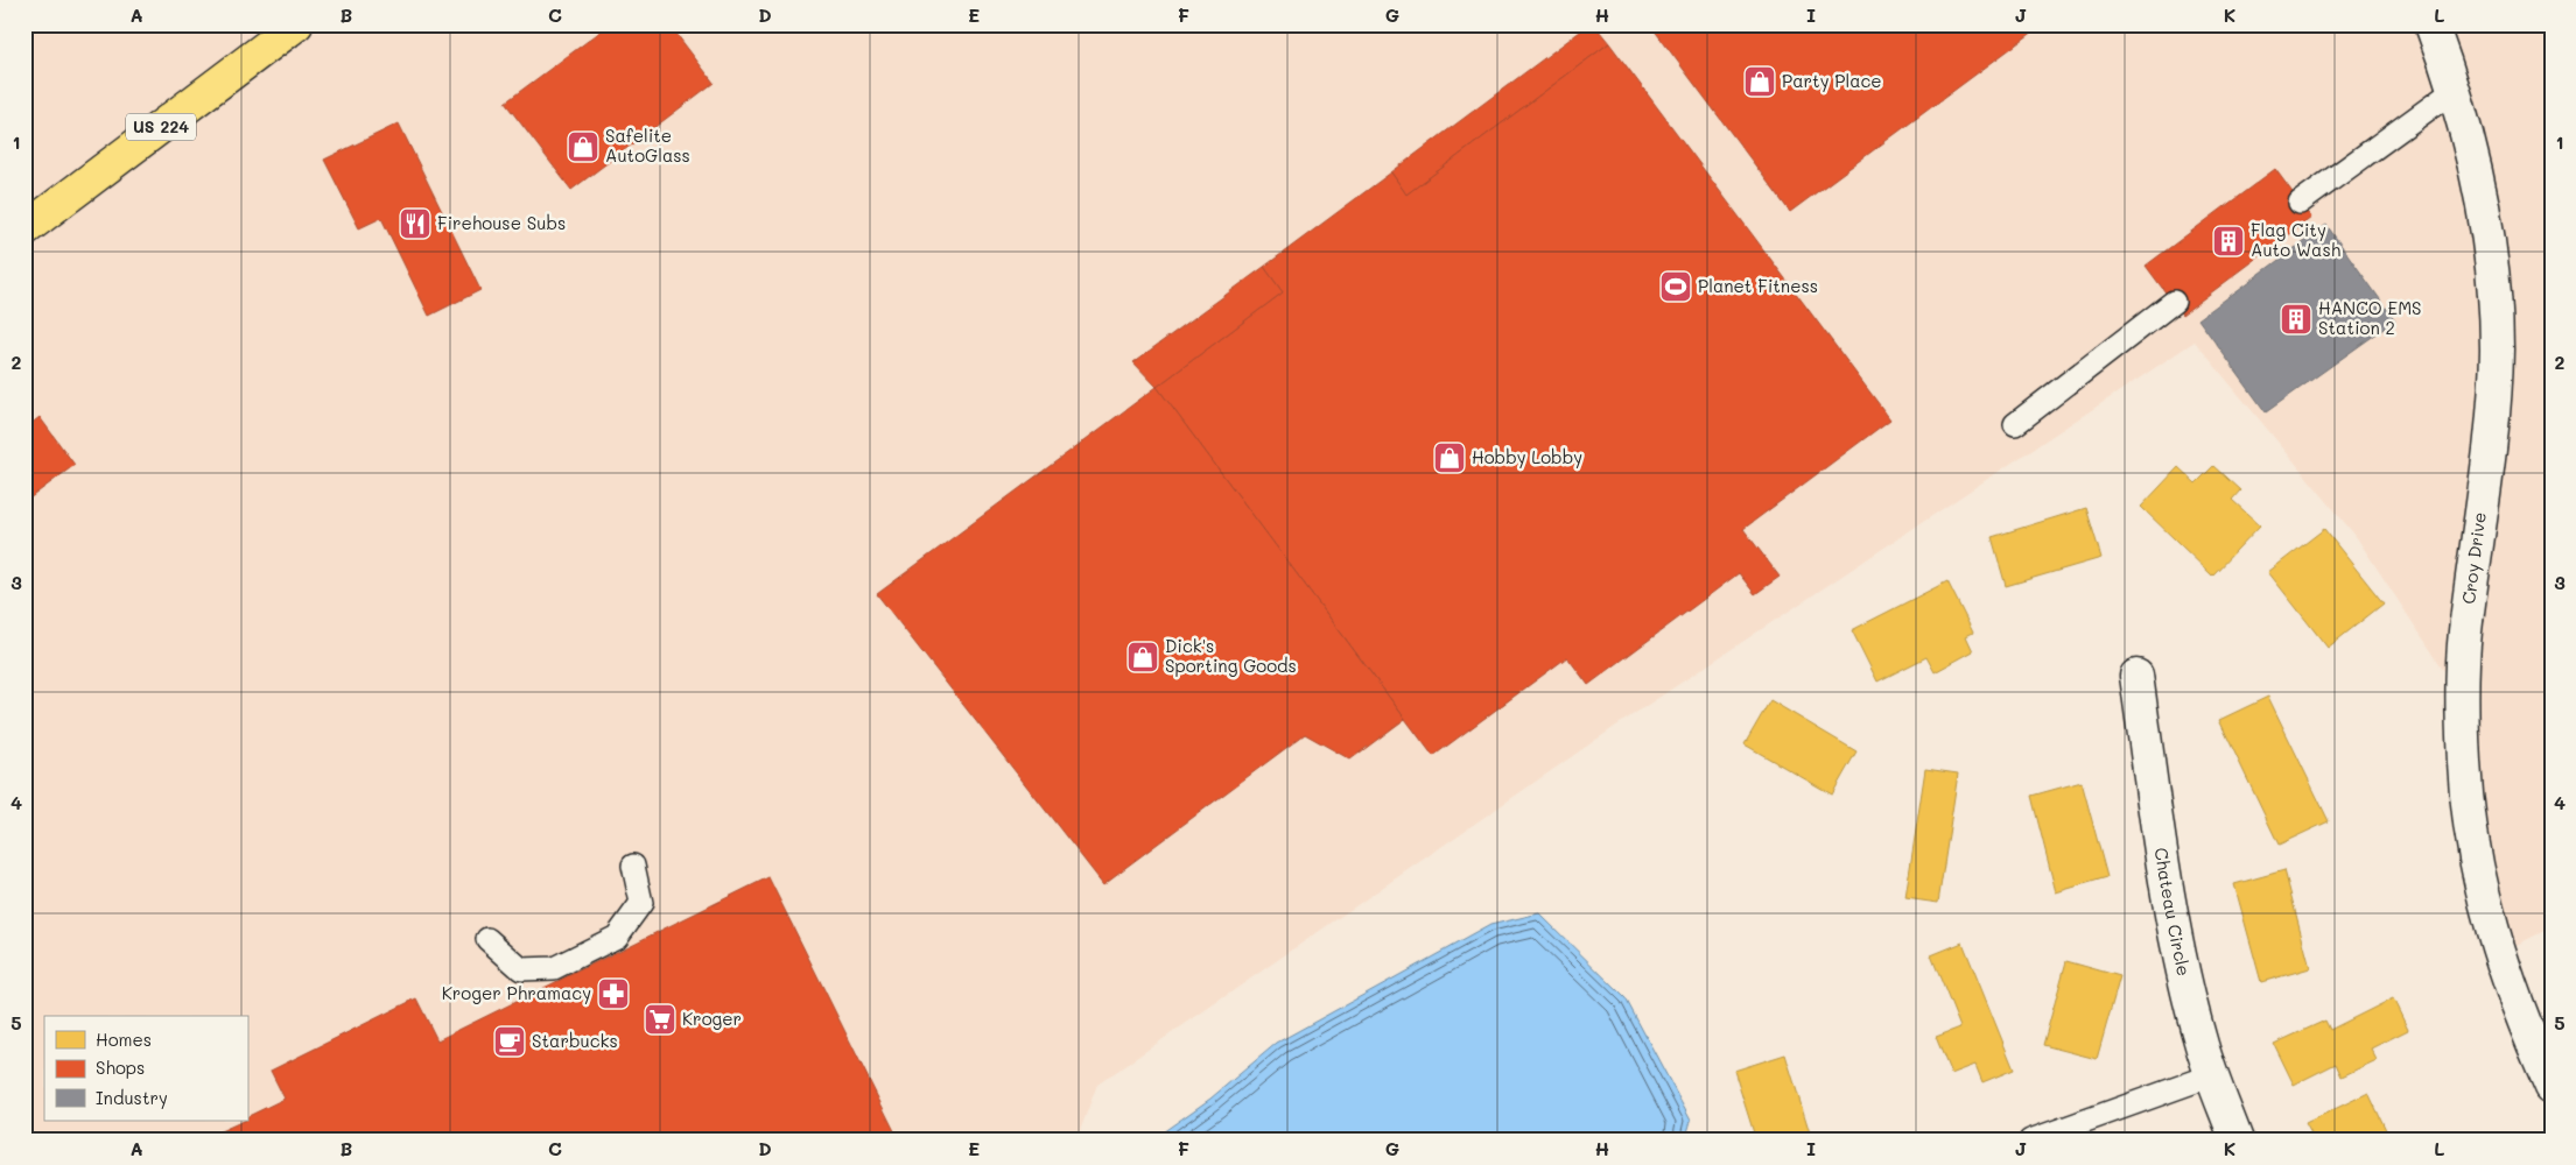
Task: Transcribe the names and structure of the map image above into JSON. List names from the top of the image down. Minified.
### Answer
{"streets":{"highway":["US 224"],"street":["Croy Drive","Chateau Circle"]},"places":{"shop":["Party Place","Safelite AutoGlass","Hobby Lobby","Dick's Sporting Goods"],"restaurant":["Firehouse Subs"],"building":["Flag City Auto Wash","HANCO EMS Station 2"],"sports":["Planet Fitness"],"pharmacy":["Kroger Phramacy"],"supermarket":["Kroger"],"cafe":["Starbucks"]},"legend":["Homes","Shops","Industry"],"grid":{"columns":["A","B","C","D","E","F","G","H","I","J","K","L"],"rows":["1","2","3","4","5"]}}
